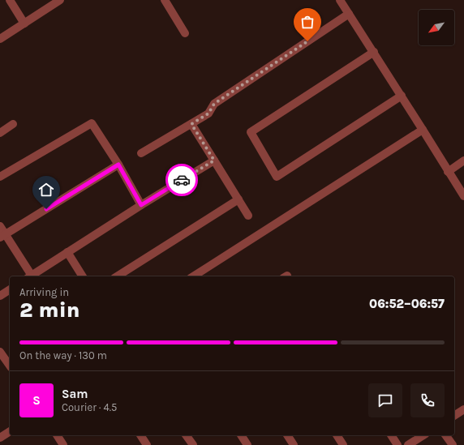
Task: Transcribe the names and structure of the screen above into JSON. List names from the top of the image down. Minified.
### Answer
{"north":"bottom left","page":{"heading":["2 min","Arriving in","06:52–06:57"],"panel":["Sam","Courier · 4.5"],"bar":"On the way · 130 m","round":"S"}}
